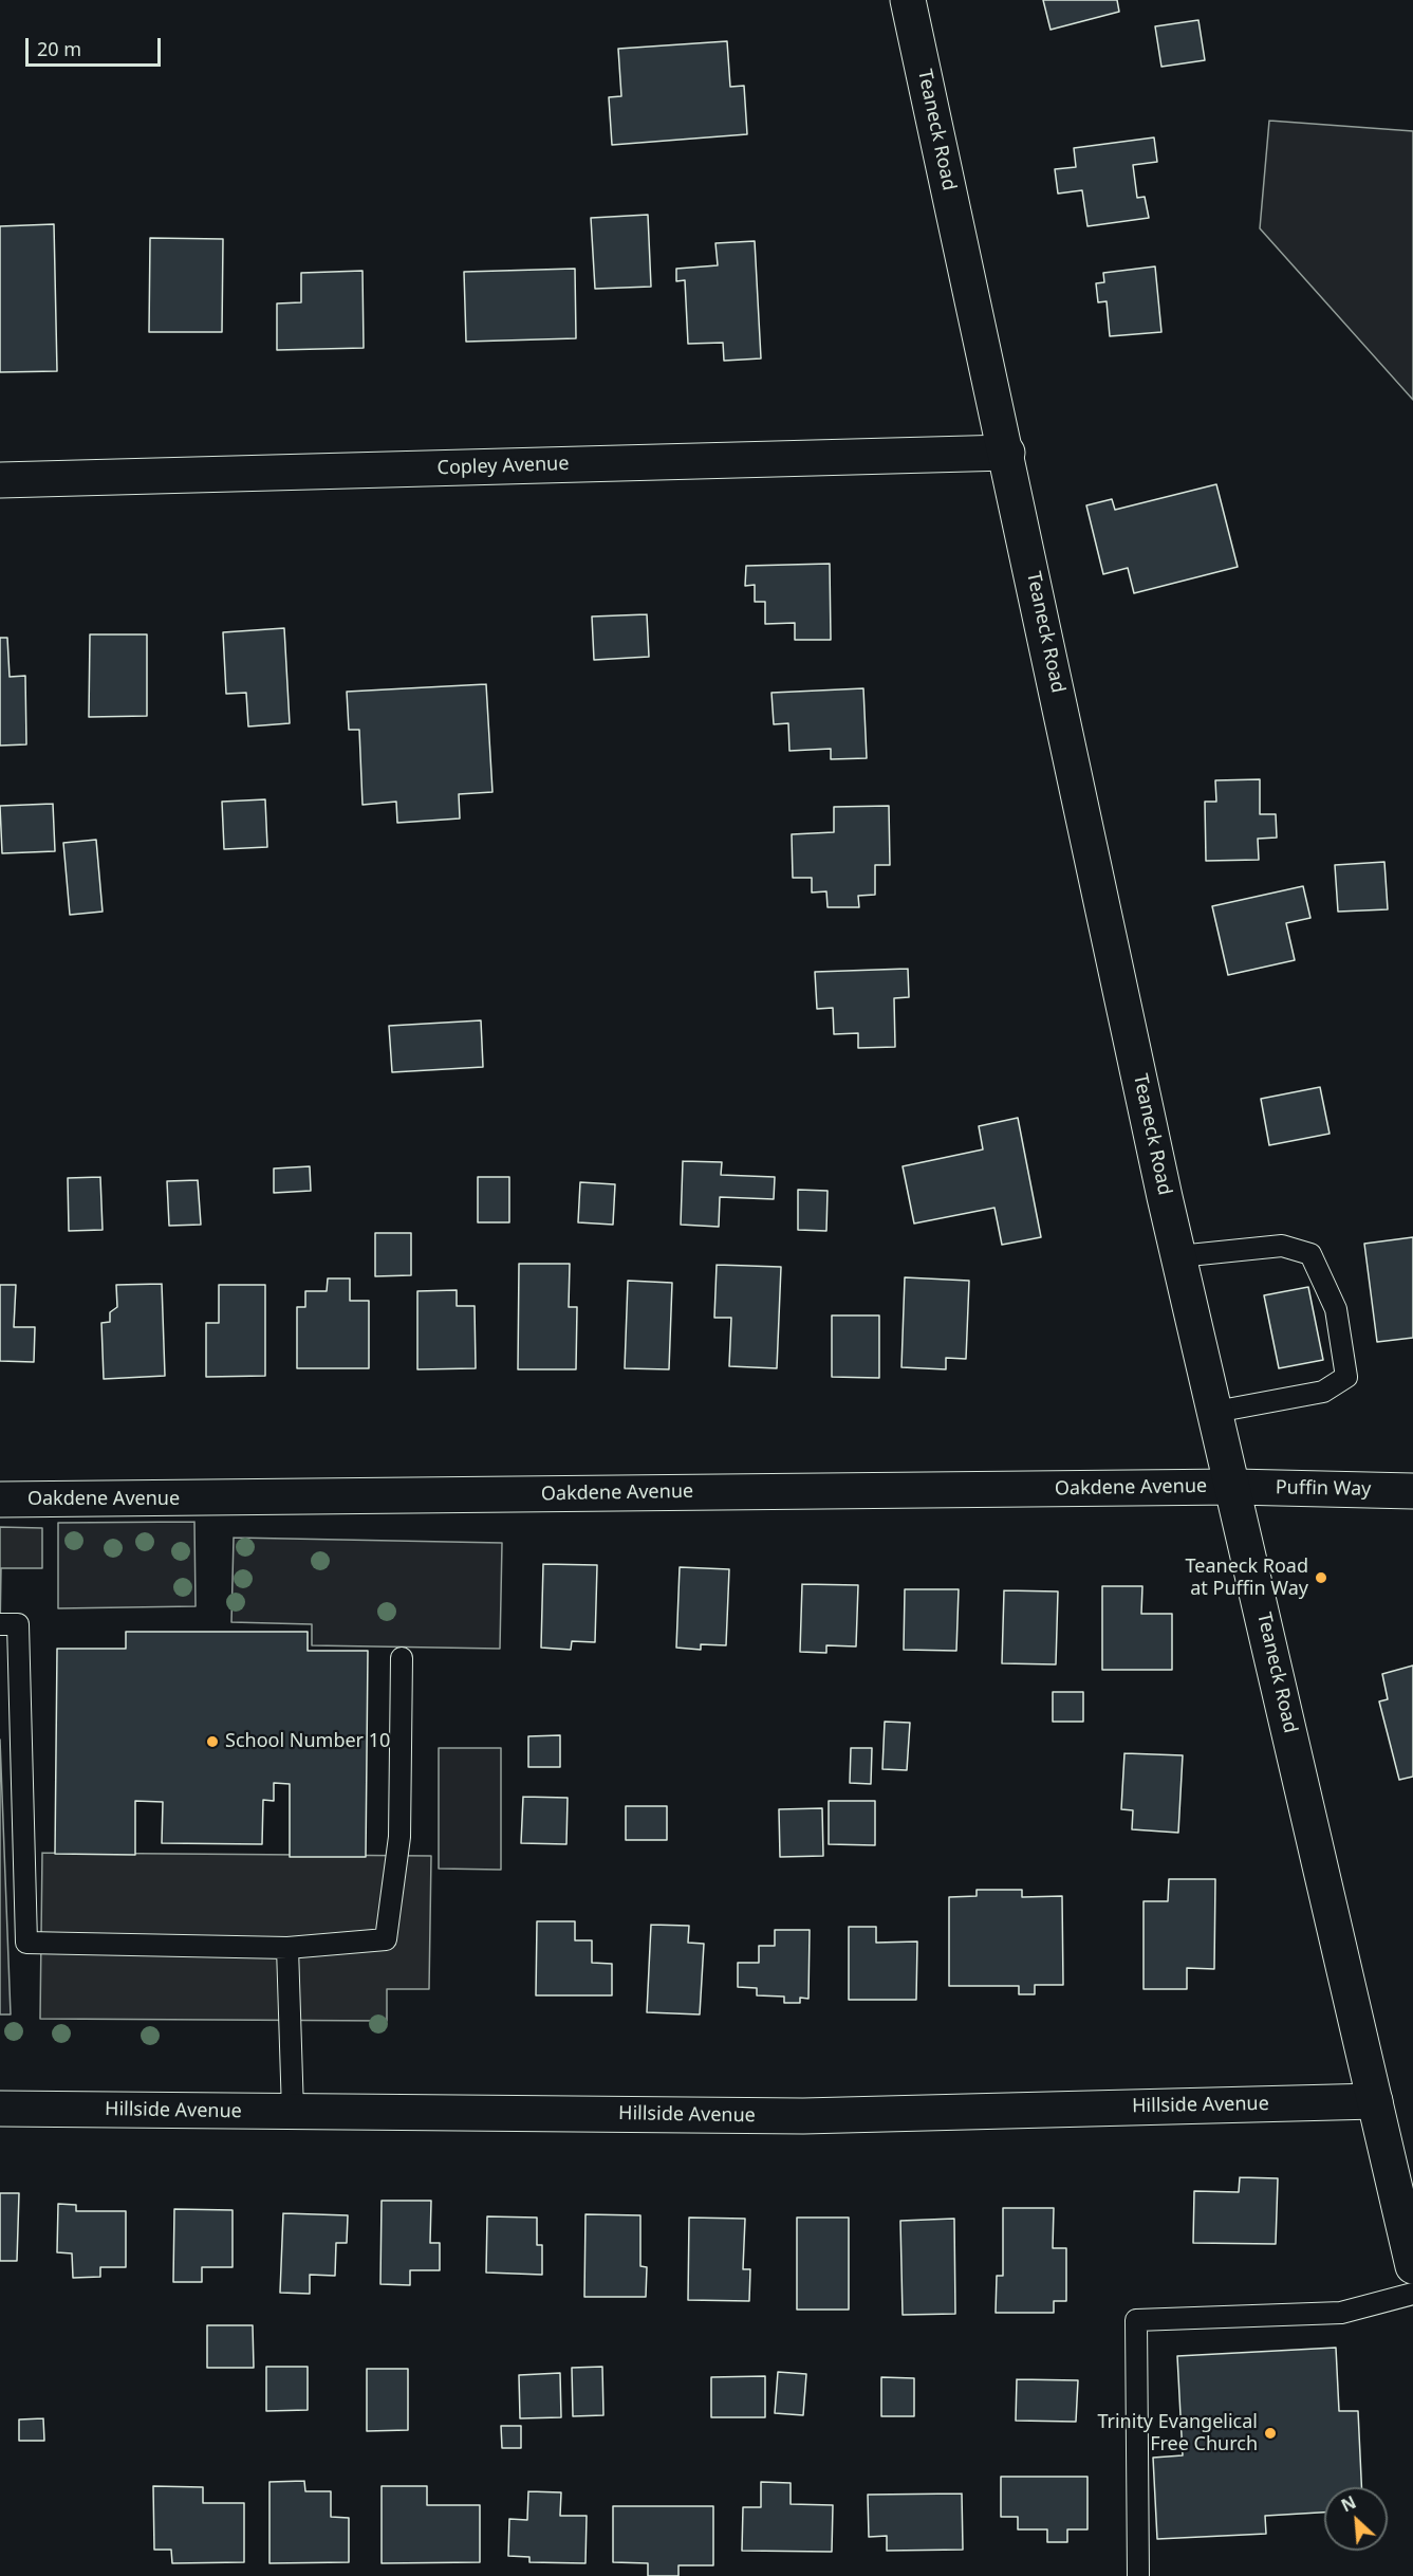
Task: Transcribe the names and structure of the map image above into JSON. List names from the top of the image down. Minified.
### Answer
{"streets":{"street":["Teaneck Road","Copley Avenue","Oakdene Avenue","Puffin Way","Hillside Avenue"]},"crossings":[["Teaneck Road","Copley Avenue"],["Teaneck Road","Oakdene Avenue"],["Teaneck Road","Puffin Way"],["Teaneck Road","Hillside Avenue"],["Oakdene Avenue","Puffin Way"]],"places":["Teaneck Road at Puffin Way","School Number 10","Trinity Evangelical Free Church"],"scale_bar":"20 m","north":"top left"}
